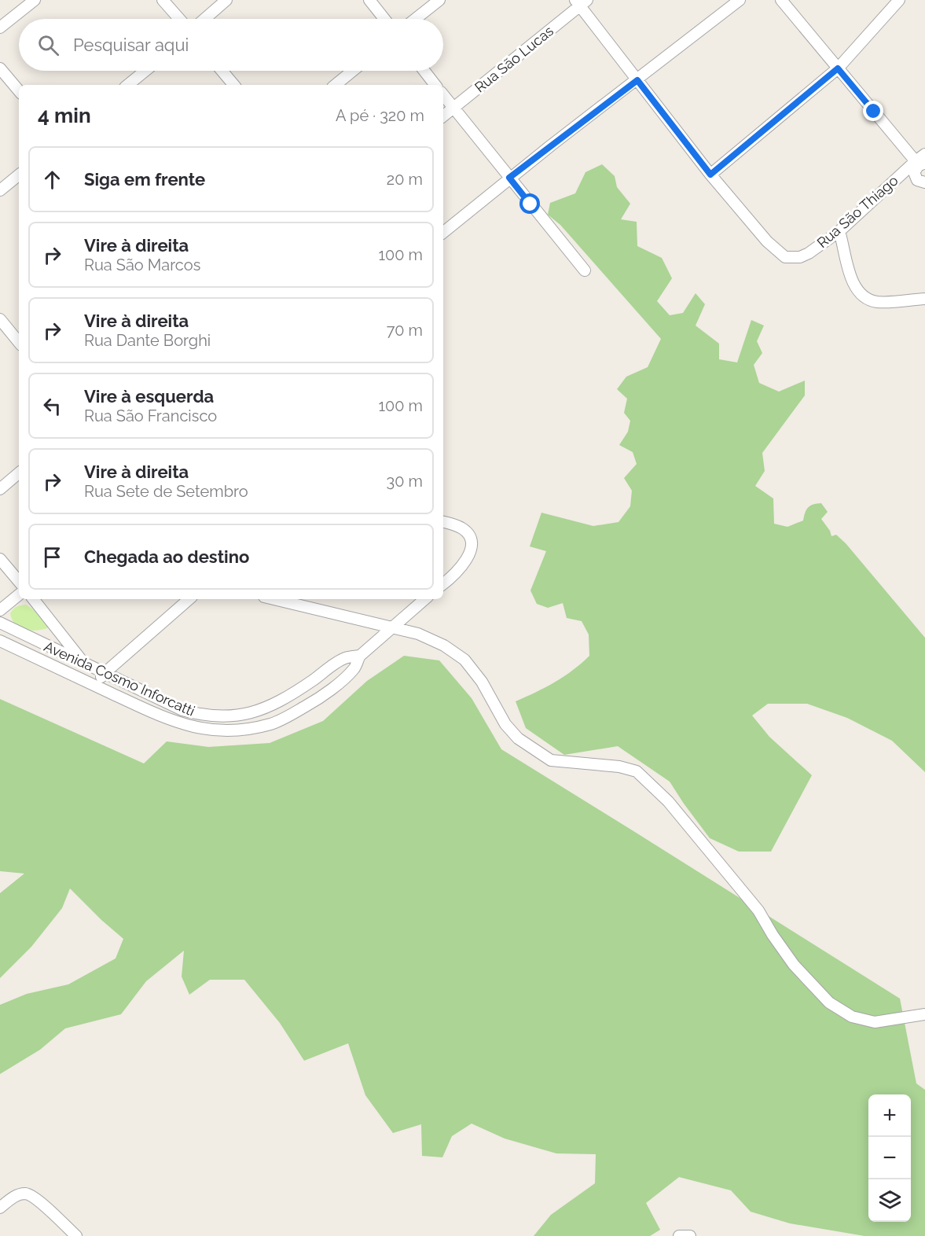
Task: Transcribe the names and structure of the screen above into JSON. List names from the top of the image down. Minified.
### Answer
{"streets":{"street":["Rua São Lucas","Rua São Thiago","Avenida Cosmo Inforcatti"]},"page":{"search":"Pesquisar aqui","heading":["4 min","A pé · 320 m"],"list":[["Siga em frente","20 m"],["Vire à direita","Rua São Marcos","100 m"],["Vire à direita","Rua Dante Borghi","70 m"],["Vire à esquerda","Rua São Francisco","100 m"],["Vire à direita","Rua Sete de Setembro","30 m"],"Chegada ao destino"],"map_buttons":["+","−"]}}
